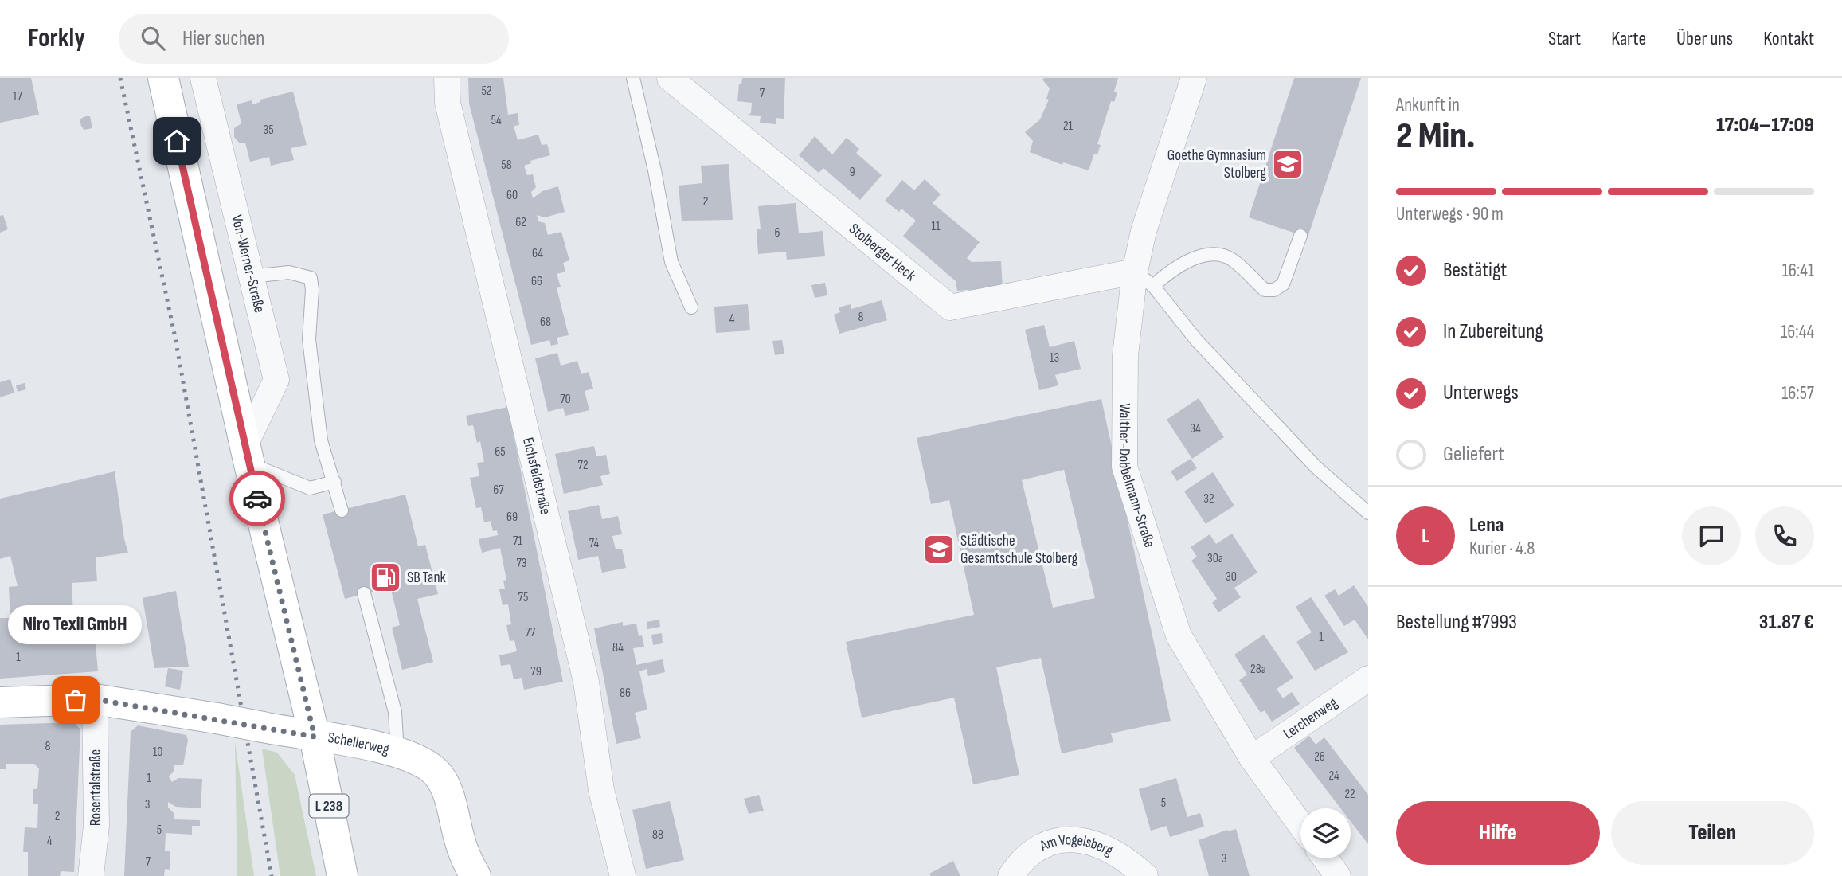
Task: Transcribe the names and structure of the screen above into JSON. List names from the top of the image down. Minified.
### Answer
{"streets":{"main road":["Schellerweg","L 238"],"street":["Stolberger Heck","Von-Werner-Straße","Walther-Dobbelmann-Straße","Eichsfeldstraße","Lerchenweg","Rosentalstraße","Am Vogelsberg"]},"crossings":[["Stolberger Heck","Walther-Dobbelmann-Straße"],["Von-Werner-Straße","L 238"],["Walther-Dobbelmann-Straße","Lerchenweg"],["Schellerweg","Rosentalstraße"],["Schellerweg","L 238"]],"places":{"school or university":["Goethe Gymnasium Stolberg","Städtische Gesamtschule Stolberg"],"fuel station":["SB Tank"],"other":["Niro Texil GmbH"]},"house_numbers":["52","7","17","54","21","35","58","9","60","2","62","11","6","64","66","8","4","68","13","70","34","65","72","67","32","69","71","74","30a","73","30","75","77","1","84","1","28a","79","86","8","10","26","24","1","22","5","3","2","5","88","4","3","7"],"page":{"header":"Forkly","search":"Hier suchen","nav":["Start","Karte","Über uns","Kontakt"],"heading":["2 Min.","Ankunft in","17:04–17:09"],"panel":["Lena","Kurier · 4.8","Bestellung #7993","31.87 €"],"bar":"Unterwegs · 90 m","list":[["Bestätigt","16:41"],["In Zubereitung","16:44"],["Unterwegs","16:57"],"Geliefert"],"round":"L","bubble":"Niro Texil GmbH","buttons":["Hilfe","Teilen"]}}
